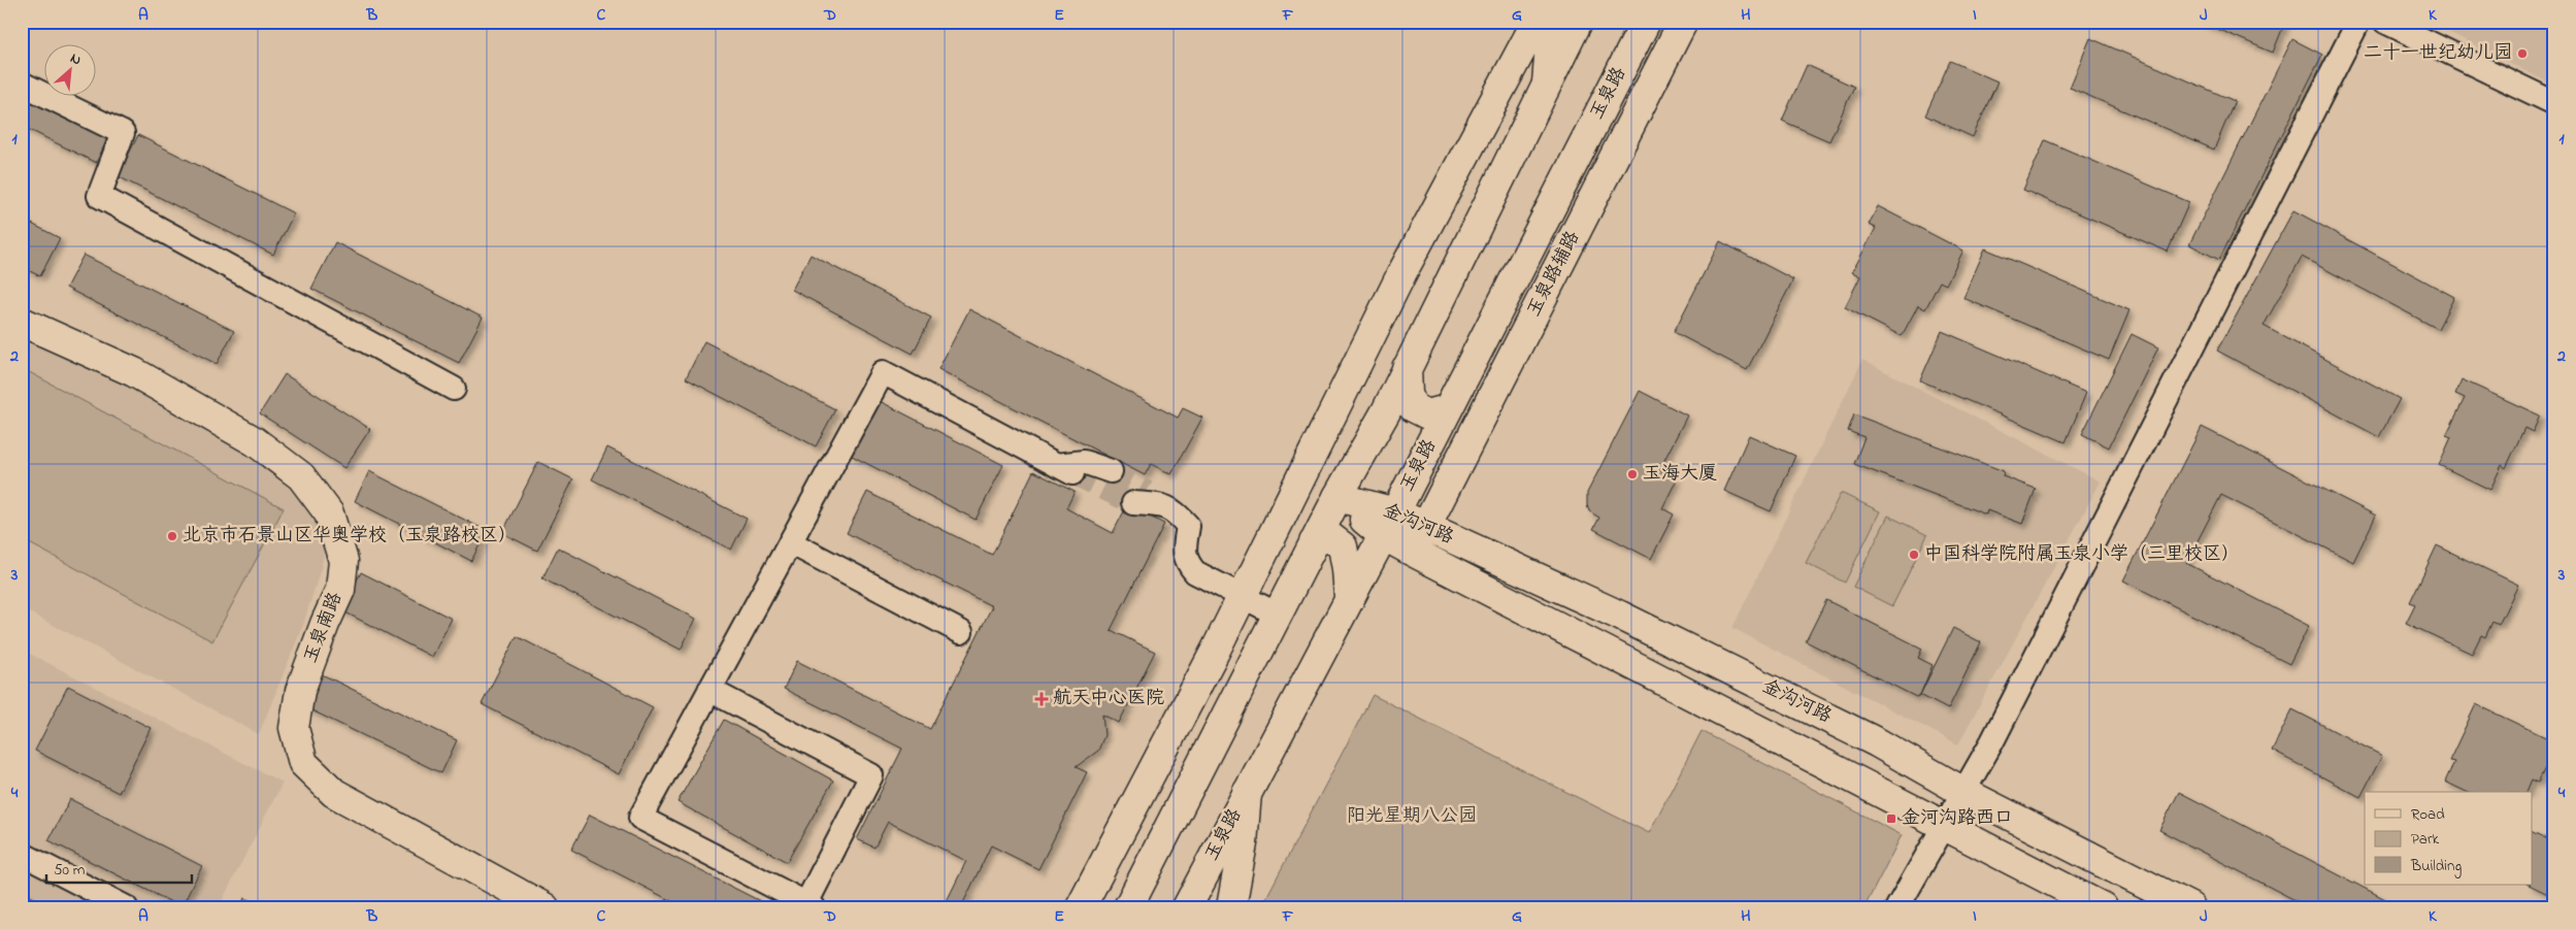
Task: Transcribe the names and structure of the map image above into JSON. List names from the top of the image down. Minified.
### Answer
{"streets":{"street":["玉泉路","玉泉路辅路","金沟河路","玉泉南路"]},"crossings":[["玉泉路","金沟河路"],["玉泉路辅路","金沟河路"]],"parks":["阳光星期八公园"],"places":{"other":["二十一世纪幼儿园","玉海大厦","北京市石景山区华奥学校（玉泉路校区）","中国科学院附属玉泉小学（三里校区）"],"health":["航天中心医院"],"transit":["金河沟路西口"]},"legend":["Road","Park","Building"],"scale_bar":"50 m","north":"top right","grid":{"columns":["A","B","C","D","E","F","G","H","I","J","K"],"rows":["1","2","3","4"]}}
